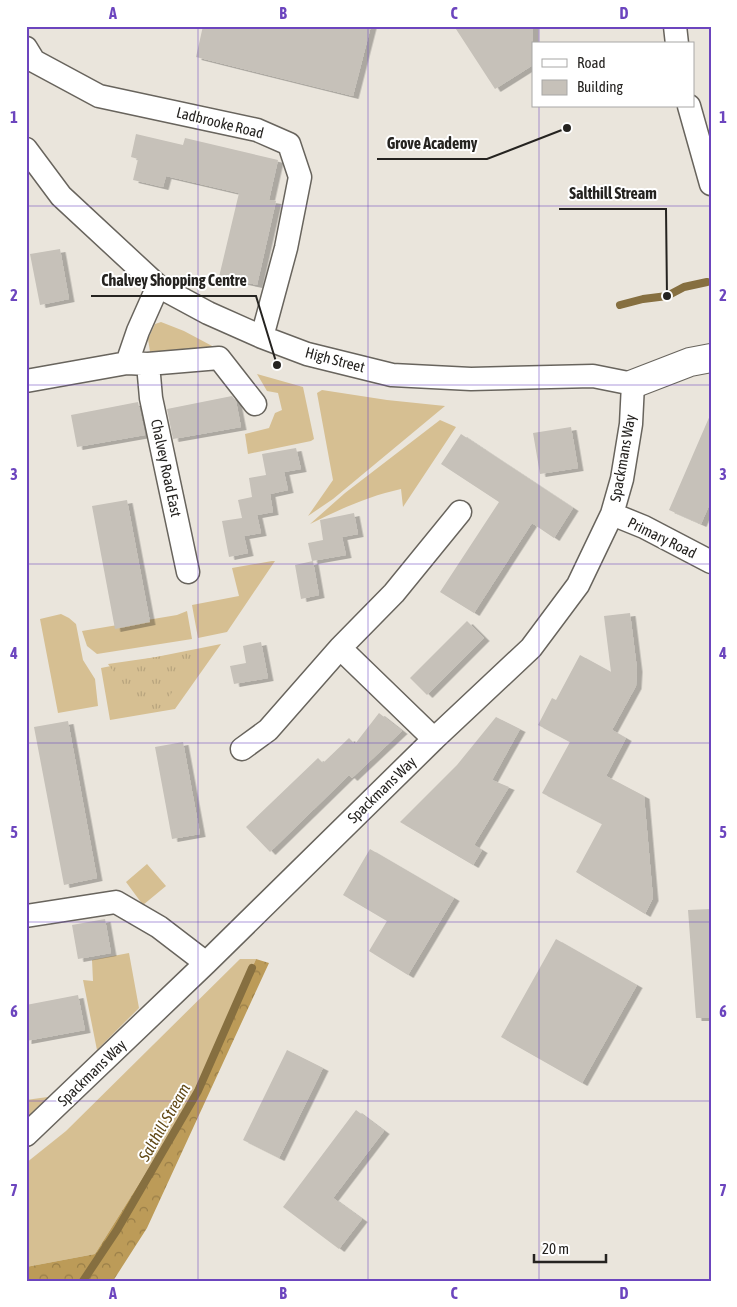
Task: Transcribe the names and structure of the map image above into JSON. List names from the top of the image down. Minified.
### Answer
{"streets":{"street":["Ladbrooke Road","High Street","Spackmans Way","Chalvey Road East","Primary Road"]},"crossings":[["Ladbrooke Road","High Street"],["High Street","Spackmans Way"],["High Street","Chalvey Road East"],["Spackmans Way","Primary Road"]],"water":["Salthill Stream"],"places":["Grove Academy","Salthill Stream","Chalvey Shopping Centre"],"legend":["Road","Building"],"scale_bar":"20 m","grid":{"columns":["A","B","C","D"],"rows":["1","2","3","4","5","6","7"]}}
